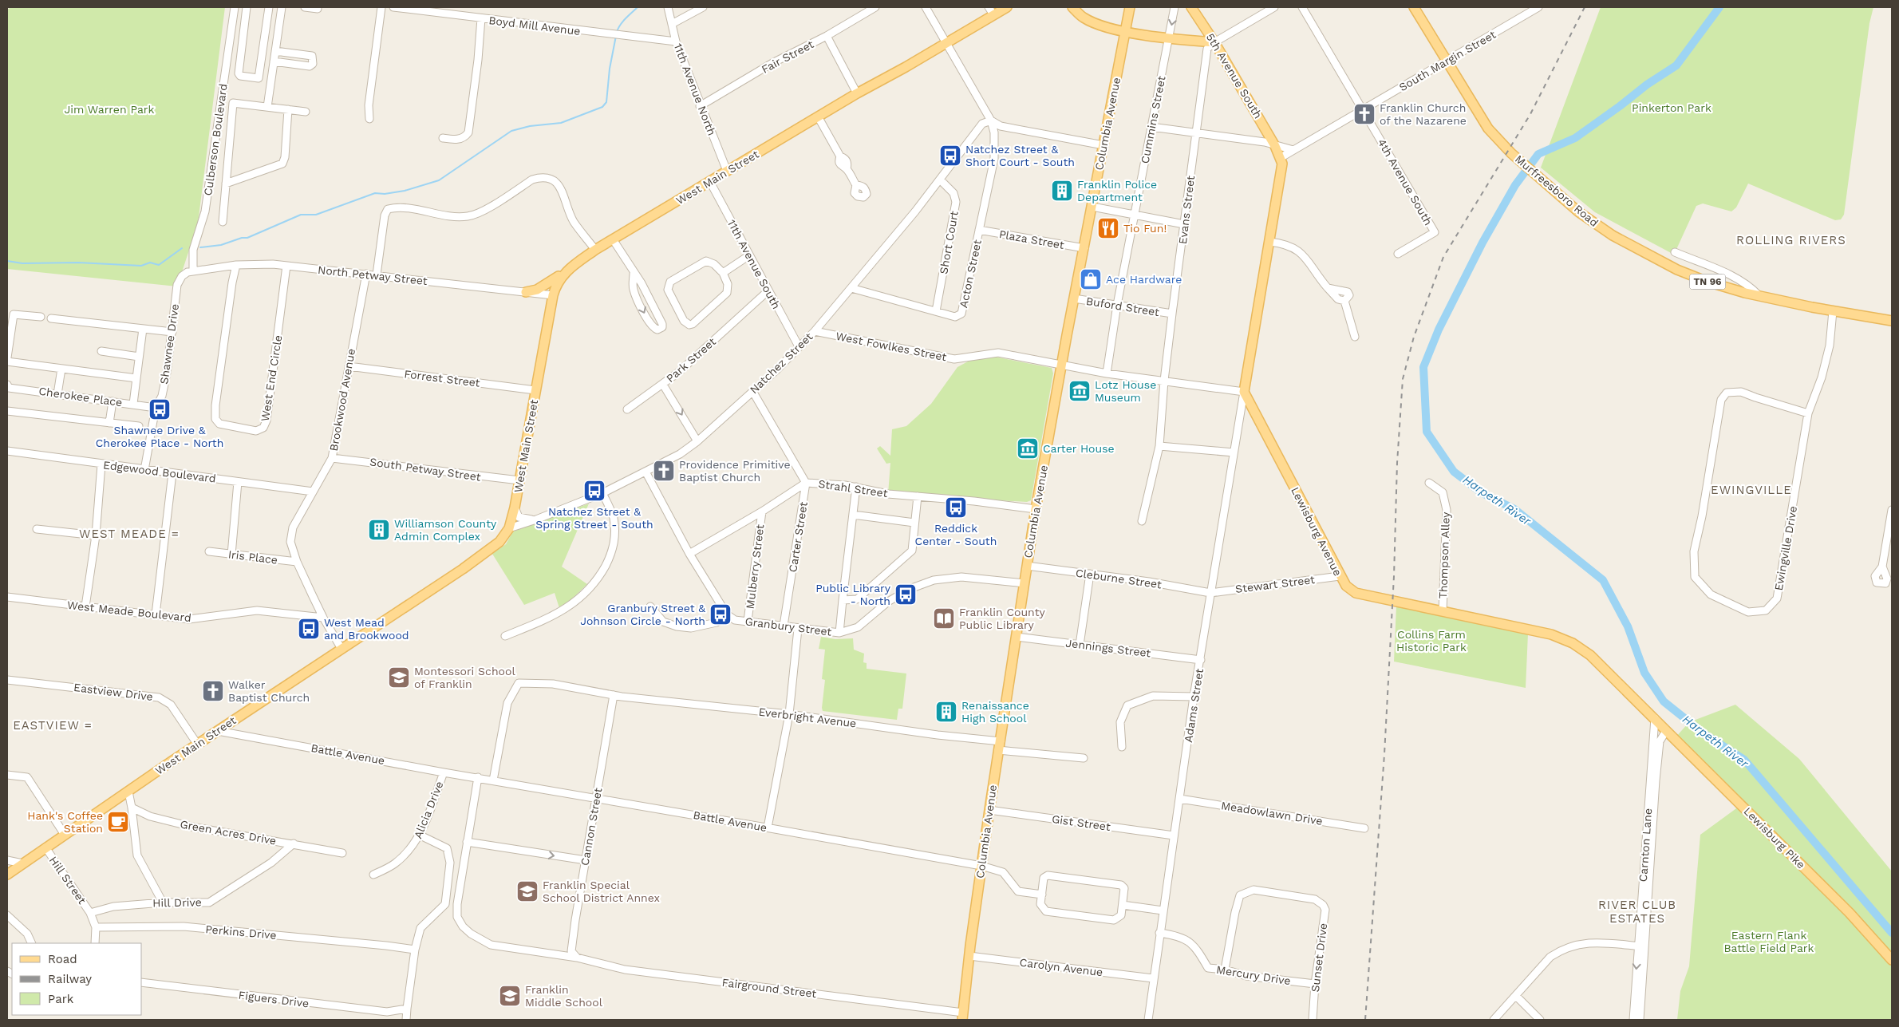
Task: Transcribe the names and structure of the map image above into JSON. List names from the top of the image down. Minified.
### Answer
{"streets":{"main road":["5th Avenue South","Columbia Avenue","West Main Street","Murfreesboro Road","TN 96","Lewisburg Avenue","Lewisburg Pike"],"street":["Boyd Mill Avenue","Fair Street","South Margin Street","11th Avenue North","Cummins Street","Culberson Boulevard","4th Avenue South","Evans Street","Plaza Street","Short Court","11th Avenue South","Acton Street","North Petway Street","Buford Street","Shawnee Drive","West Fowlkes Street","Park Street","Natchez Street","West End Circle","Forrest Street","Cherokee Place","Brookwood Avenue","South Petway Street","Edgewood Boulevard","Strahl Street","Carter Street","Ewingville Drive","Thompson Alley","Iris Place","Mulberry Street","Cleburne Street","Stewart Street","West Meade Boulevard","Granbury Street","Jennings Street","Eastview Drive","Adams Street","Everbright Avenue","Battle Avenue","Alicia Drive","Meadowlawn Drive","Gist Street","Cannon Street","Green Acres Drive","Carnton Lane","Hill Street","Hill Drive","Perkins Drive","Sunset Drive","Carolyn Avenue","Mercury Drive","Fairground Street","Figuers Drive"]},"crossings":[["Boyd Mill Avenue","11th Avenue North"],["Fair Street","11th Avenue North"],["South Margin Street","4th Avenue South"],["South Margin Street","Murfreesboro Road"],["South Margin Street","TN 96"],["5th Avenue South","Evans Street"],["11th Avenue North","West Main Street"],["Cummins Street","Buford Street"],["Cummins Street","West Fowlkes Street"],["Columbia Avenue","Plaza Street"],["Columbia Avenue","Buford Street"],["Columbia Avenue","West Fowlkes Street"],["Columbia Avenue","Strahl Street"],["Columbia Avenue","Cleburne Street"],["Columbia Avenue","Granbury Street"],["Columbia Avenue","Jennings Street"],["Columbia Avenue","Everbright Avenue"],["Columbia Avenue","Battle Avenue"],["Columbia Avenue","Gist Street"],["Columbia Avenue","Carolyn Avenue"],["Columbia Avenue","Fairground Street"],["Culberson Boulevard","North Petway Street"],["Culberson Boulevard","Shawnee Drive"],["West Main Street","11th Avenue South"],["West Main Street","North Petway Street"],["West Main Street","Natchez Street"],["West Main Street","Forrest Street"],["West Main Street","Brookwood Avenue"],["West Main Street","South Petway Street"],["West Main Street","Eastview Drive"],["West Main Street","Battle Avenue"],["West Main Street","Hill Street"],["Murfreesboro Road","TN 96"],["Murfreesboro Road","Ewingville Drive"],["Evans Street","Buford Street"],["Evans Street","West Fowlkes Street"],["Plaza Street","Acton Street"],["Short Court","Acton Street"],["Short Court","Natchez Street"],["11th Avenue South","Park Street"],["11th Avenue South","Natchez Street"],["Acton Street","Natchez Street"],["North Petway Street","Shawnee Drive"],["North Petway Street","West End Circle"],["North Petway Street","Brookwood Avenue"],["Shawnee Drive","Cherokee Place"],["Shawnee Drive","Edgewood Boulevard"],["West Fowlkes Street","Natchez Street"],["West Fowlkes Street","Lewisburg Avenue"],["West Fowlkes Street","Adams Street"],["Park Street","Natchez Street"],["Forrest Street","Brookwood Avenue"],["Brookwood Avenue","South Petway Street"],["Brookwood Avenue","Edgewood Boulevard"],["Brookwood Avenue","Iris Place"],["Brookwood Avenue","West Meade Boulevard"],["Strahl Street","Carter Street"],["Strahl Street","Mulberry Street"],["Lewisburg Avenue","Thompson Alley"],["Lewisburg Avenue","Stewart Street"],["Lewisburg Avenue","Adams Street"],["Lewisburg Avenue","Lewisburg Pike"],["Lewisburg Avenue","Carnton Lane"],["Carter Street","Granbury Street"],["Mulberry Street","Granbury Street"],["Cleburne Street","Stewart Street"],["Cleburne Street","Adams Street"],["Stewart Street","Adams Street"],["Jennings Street","Adams Street"],["Adams Street","Meadowlawn Drive"],["Adams Street","Gist Street"],["Adams Street","Carolyn Avenue"],["Adams Street","Mercury Drive"],["Everbright Avenue","Battle Avenue"],["Everbright Avenue","Cannon Street"],["Battle Avenue","Alicia Drive"],["Battle Avenue","Cannon Street"],["Cannon Street","Fairground Street"],["Green Acres Drive","Hill Drive"],["Lewisburg Pike","Carnton Lane"],["Hill Street","Hill Drive"],["Sunset Drive","Mercury Drive"]],"districts":["ROLLING RIVERS","EWINGVILLE","WEST MEADE =","EASTVIEW =","RIVER CLUB ESTATES"],"water":["Harpeth River"],"parks":["Pinkerton Park","Jim Warren Park","Collins Farm Historic Park","Eastern Flank Battle Field Park"],"places":{"church":["Franklin Church of the Nazarene","Providence Primitive Baptist Church","Walker Baptist Church"],"bus stop":["Natchez Street & Short Court - South","Shawnee Drive & Cherokee Place - North","Natchez Street & Spring Street - South","Reddick Center - South","Public Library - North","Granbury Street & Johnson Circle - North","West Mead and Brookwood"],"building":["Franklin Police Department","Williamson County Admin Complex","Renaissance High School"],"restaurant":["Tio Fun!"],"shop":["Ace Hardware"],"museum":["Lotz House Museum","Carter House"],"library":["Franklin County Public Library"],"school or university":["Montessori School of Franklin","Franklin Special School District Annex","Franklin Middle School"],"cafe":["Hank's Coffee Station"]},"legend":["Road","Railway","Park"]}
